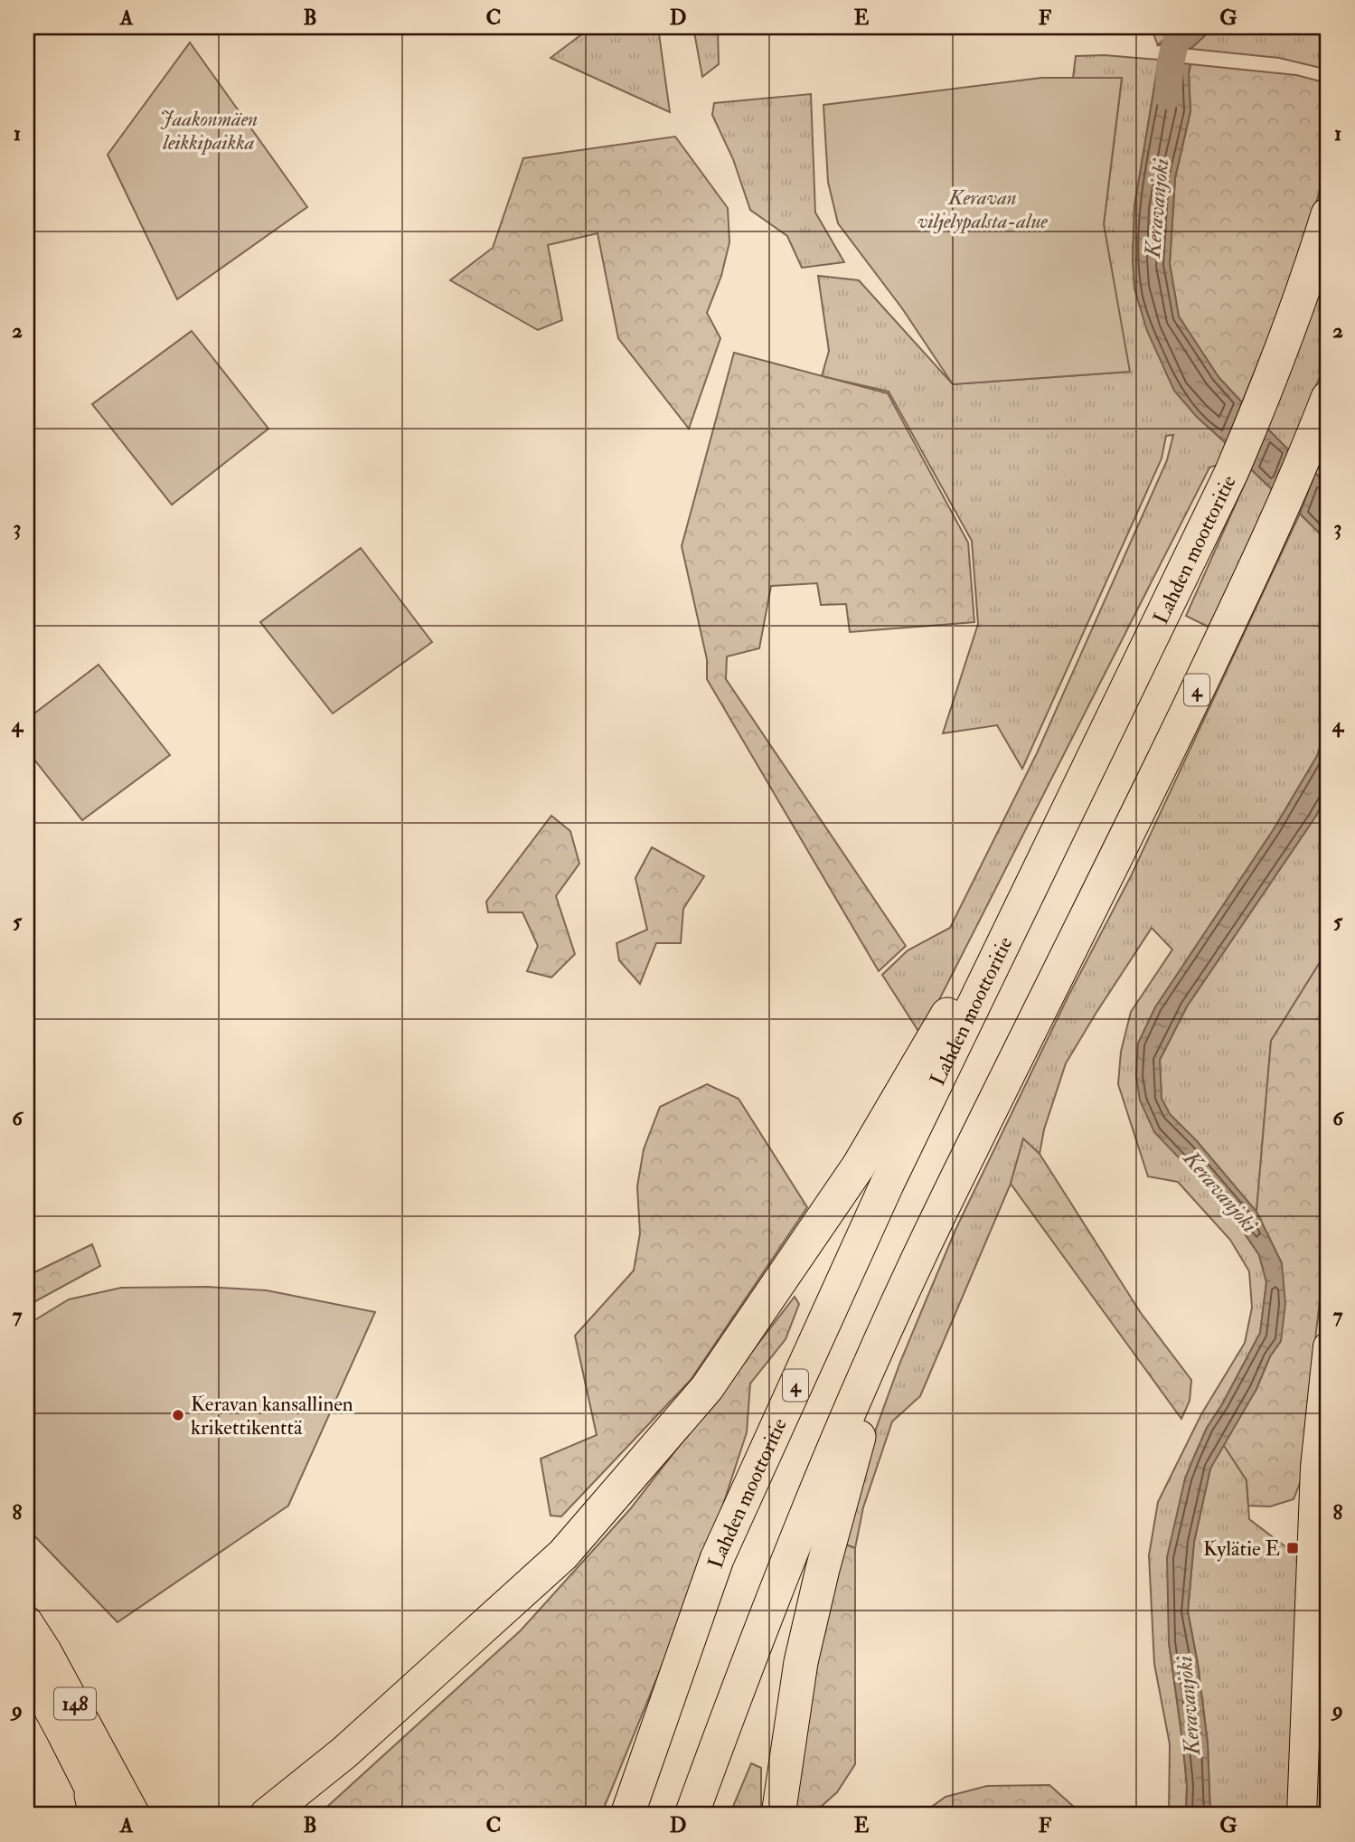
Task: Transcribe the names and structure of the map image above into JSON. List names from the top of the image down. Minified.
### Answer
{"streets":{"highway":["Lahden moottoritie","4"],"main road":["148"]},"water":["Keravanjoki"],"parks":["Jaakonmäen leikkipaikka","Keravan viljelypalsta-alue"],"places":{"other":["Keravan kansallinen krikettikenttä"],"transit":["Kylätie E"]},"grid":{"columns":["A","B","C","D","E","F","G"],"rows":["1","2","3","4","5","6","7","8","9"]}}
